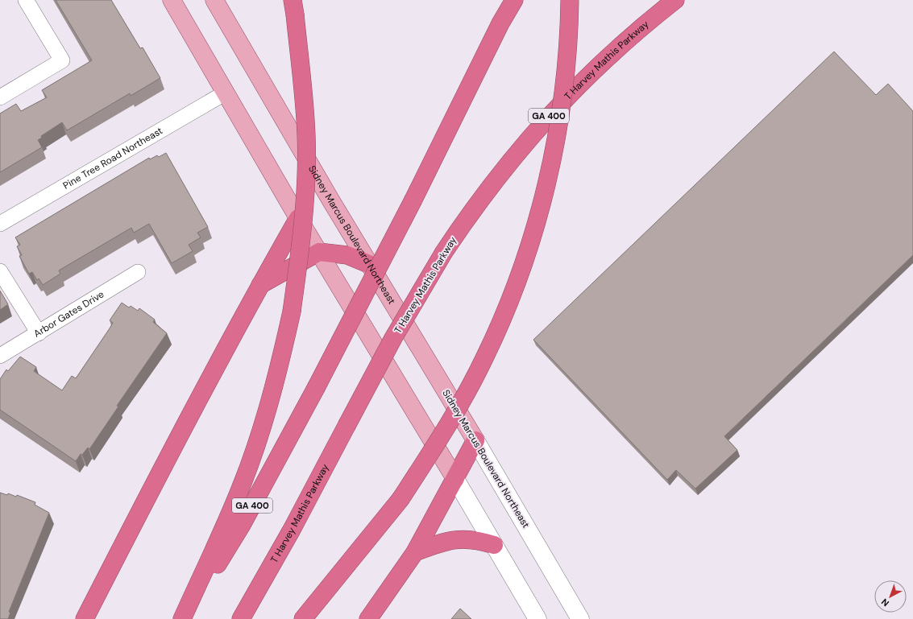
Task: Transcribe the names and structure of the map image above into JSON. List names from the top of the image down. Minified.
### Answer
{"streets":{"highway":["T Harvey Mathis Parkway","GA 400"],"main road":["Sidney Marcus Boulevard Northeast"],"street":["Pine Tree Road Northeast","Arbor Gates Drive"]},"north":"bottom left"}
